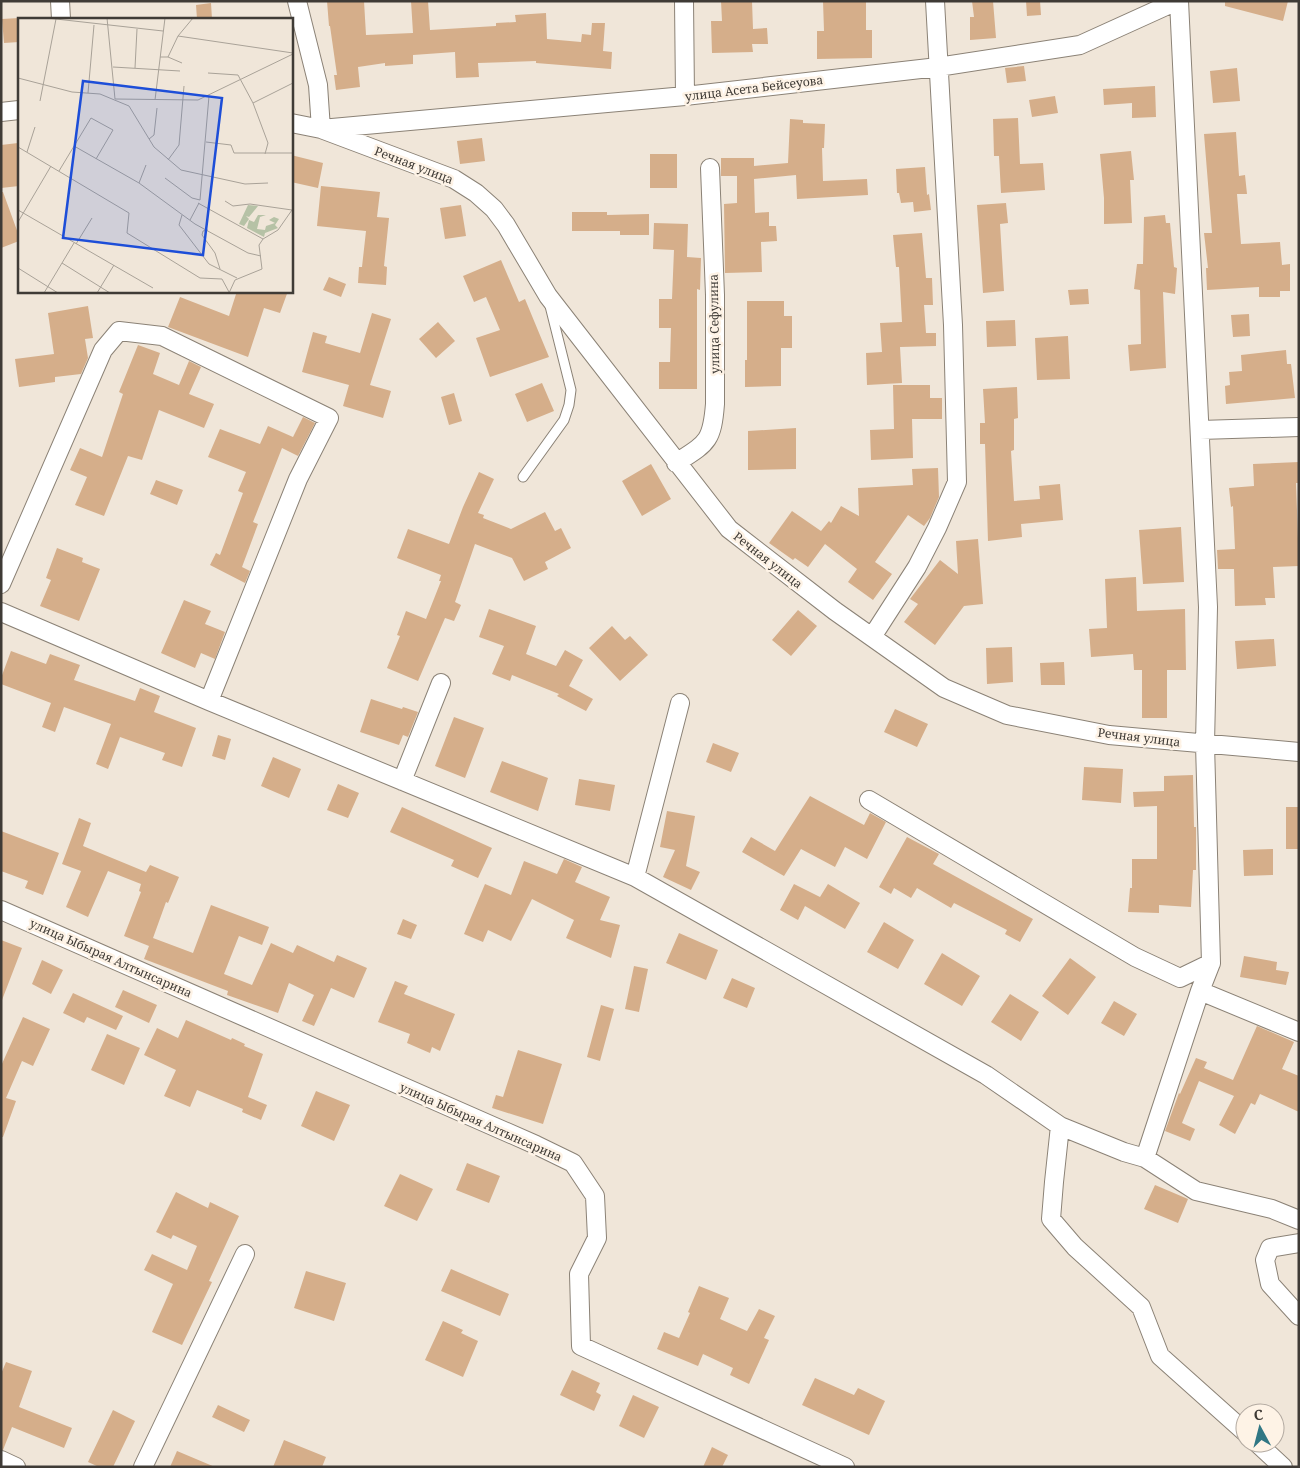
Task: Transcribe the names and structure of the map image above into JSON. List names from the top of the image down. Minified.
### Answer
{"streets":{"street":["улица Асета Бейсеуова","Речная улица","улица Сефулина","улица Ыбырая Алтынсарина"]},"crossings":[["улица Асета Бейсеуова","Речная улица"],["Речная улица","улица Сефулина"]],"north":"top"}
